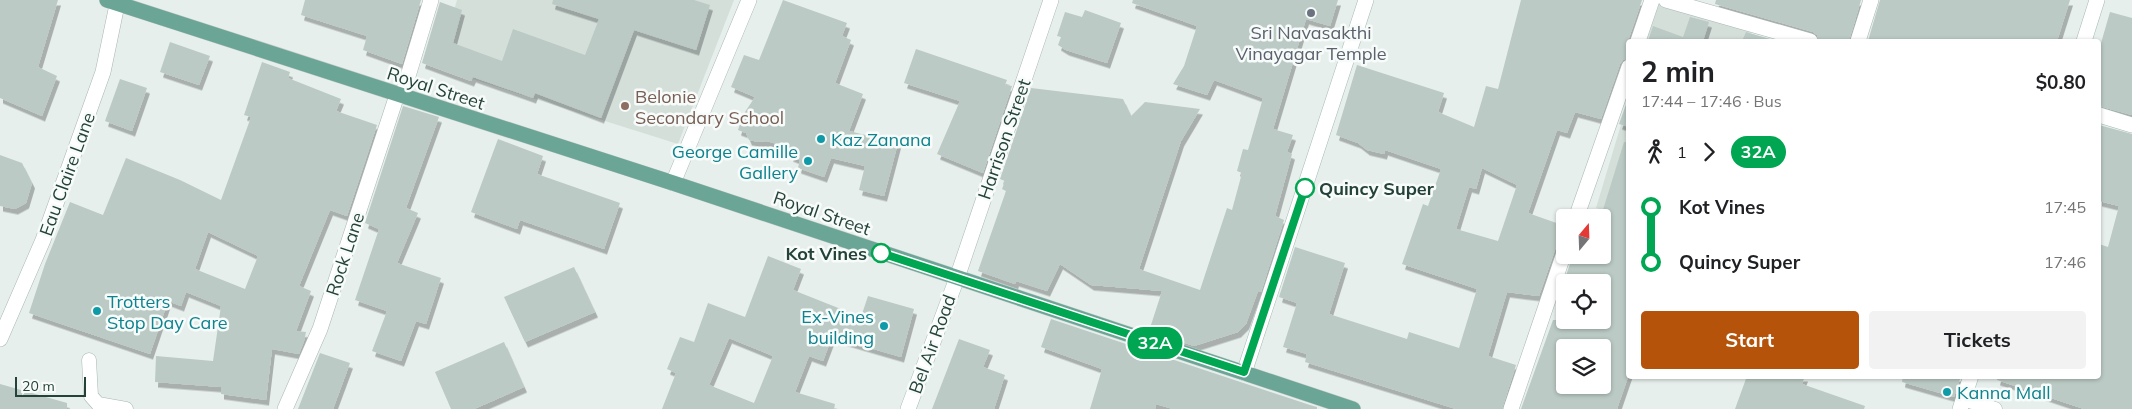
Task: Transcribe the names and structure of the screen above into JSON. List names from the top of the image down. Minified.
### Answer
{"streets":{"main road":["Royal Street"],"street":["Harrison Street","Eau Claire Lane","Rock Lane","Bel Air Road"]},"crossings":[["Royal Street","Harrison Street"],["Royal Street","Eau Claire Lane"],["Royal Street","Rock Lane"],["Royal Street","Bel Air Road"],["Harrison Street","Bel Air Road"]],"places":["Sri Navasakthi Vinayagar Temple","Belonie Secondary School","Kaz Zanana","George Camille Gallery","Quincy Super","Kot Vines","Trotters Stop Day Care","Ex-Vines building","Kanna Mall"],"lines":["bus line 32A"],"scale_bar":"20 m","north":"top","page":{"on_map":"32A","heading":["2 min","17:44 – 17:46 · Bus","$0.80"],"legs":["1","32A"],"list":[{"name":"Kot Vines","value":"17:45"},{"name":"Quincy Super","value":"17:46"}],"buttons":["Start","Tickets"],"scale":"20 m"}}
